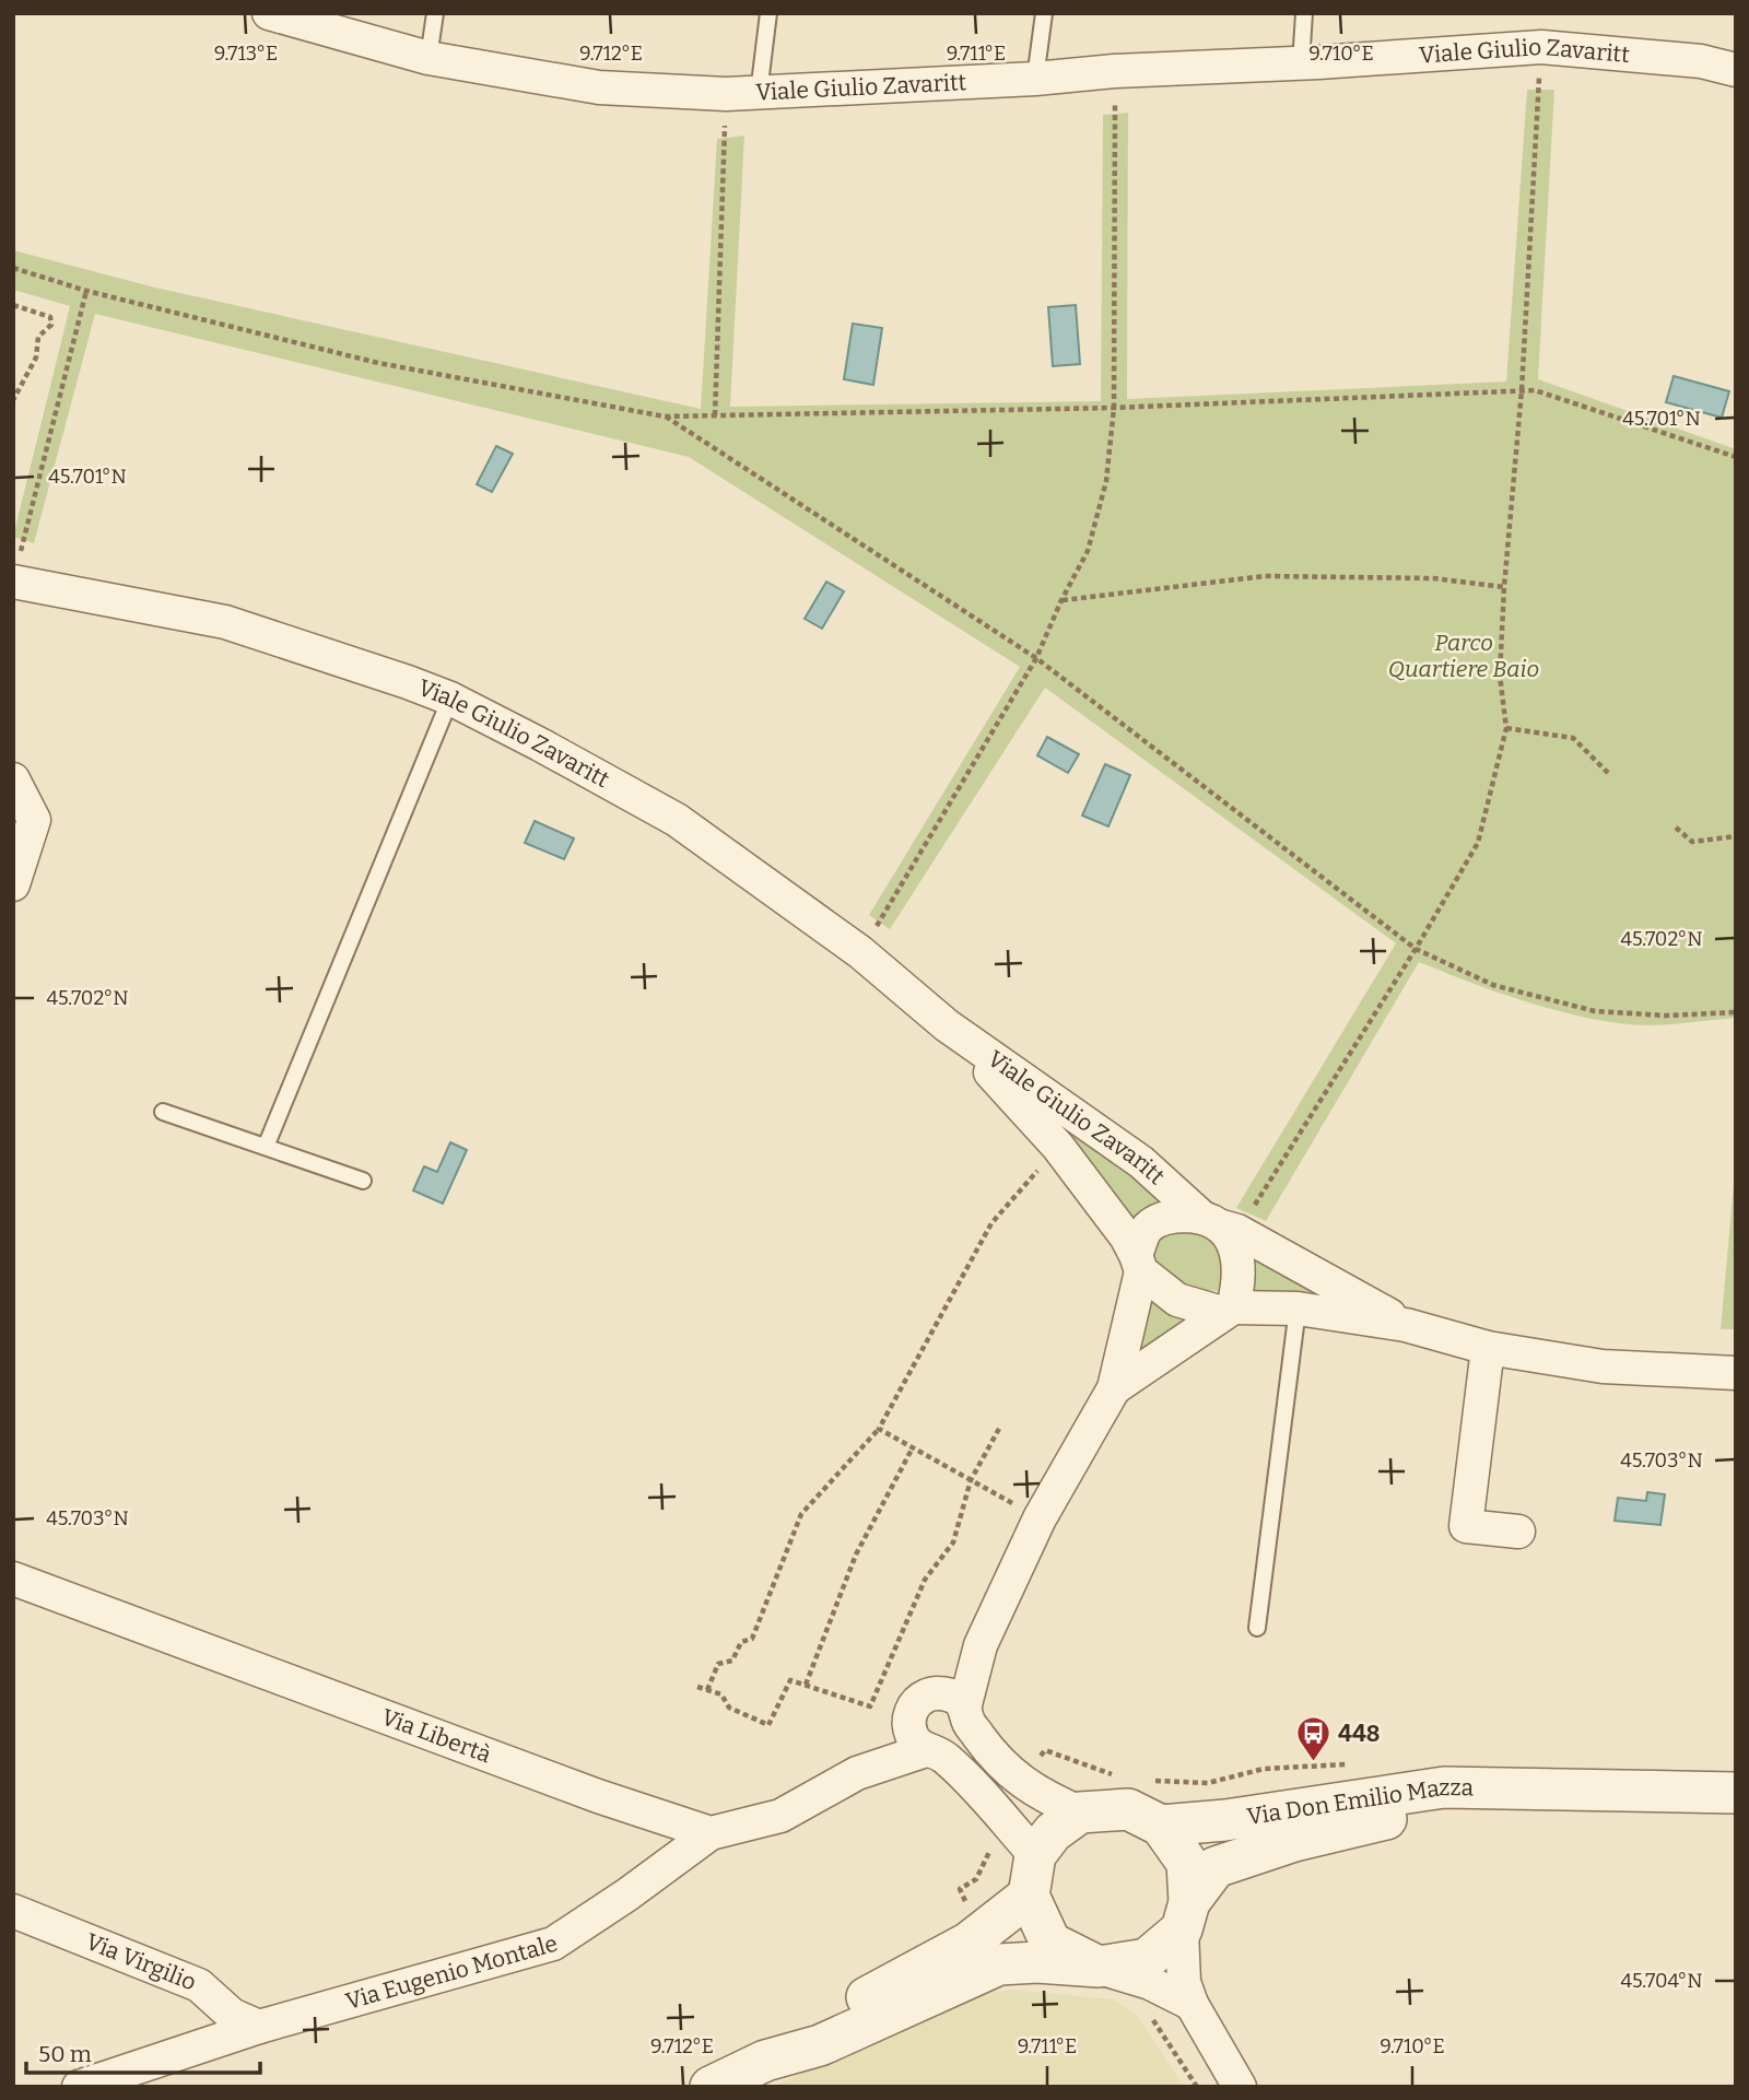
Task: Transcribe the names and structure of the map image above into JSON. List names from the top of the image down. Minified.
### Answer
{"streets":{"street":["Viale Giulio Zavaritt","Via Libertà","Via Don Emilio Mazza","Via Virgilio","Via Eugenio Montale"]},"crossings":[["Via Libertà","Via Eugenio Montale"],["Via Virgilio","Via Eugenio Montale"]],"parks":["Parco Quartiere Baio"],"places":{"bus stop":["448"]},"scale_bar":"50 m","coordinates":["9.713°E","9.712°E","9.711°E","9.710°E","45.701°N","45.702°N","45.703°N","45.704°N"]}
